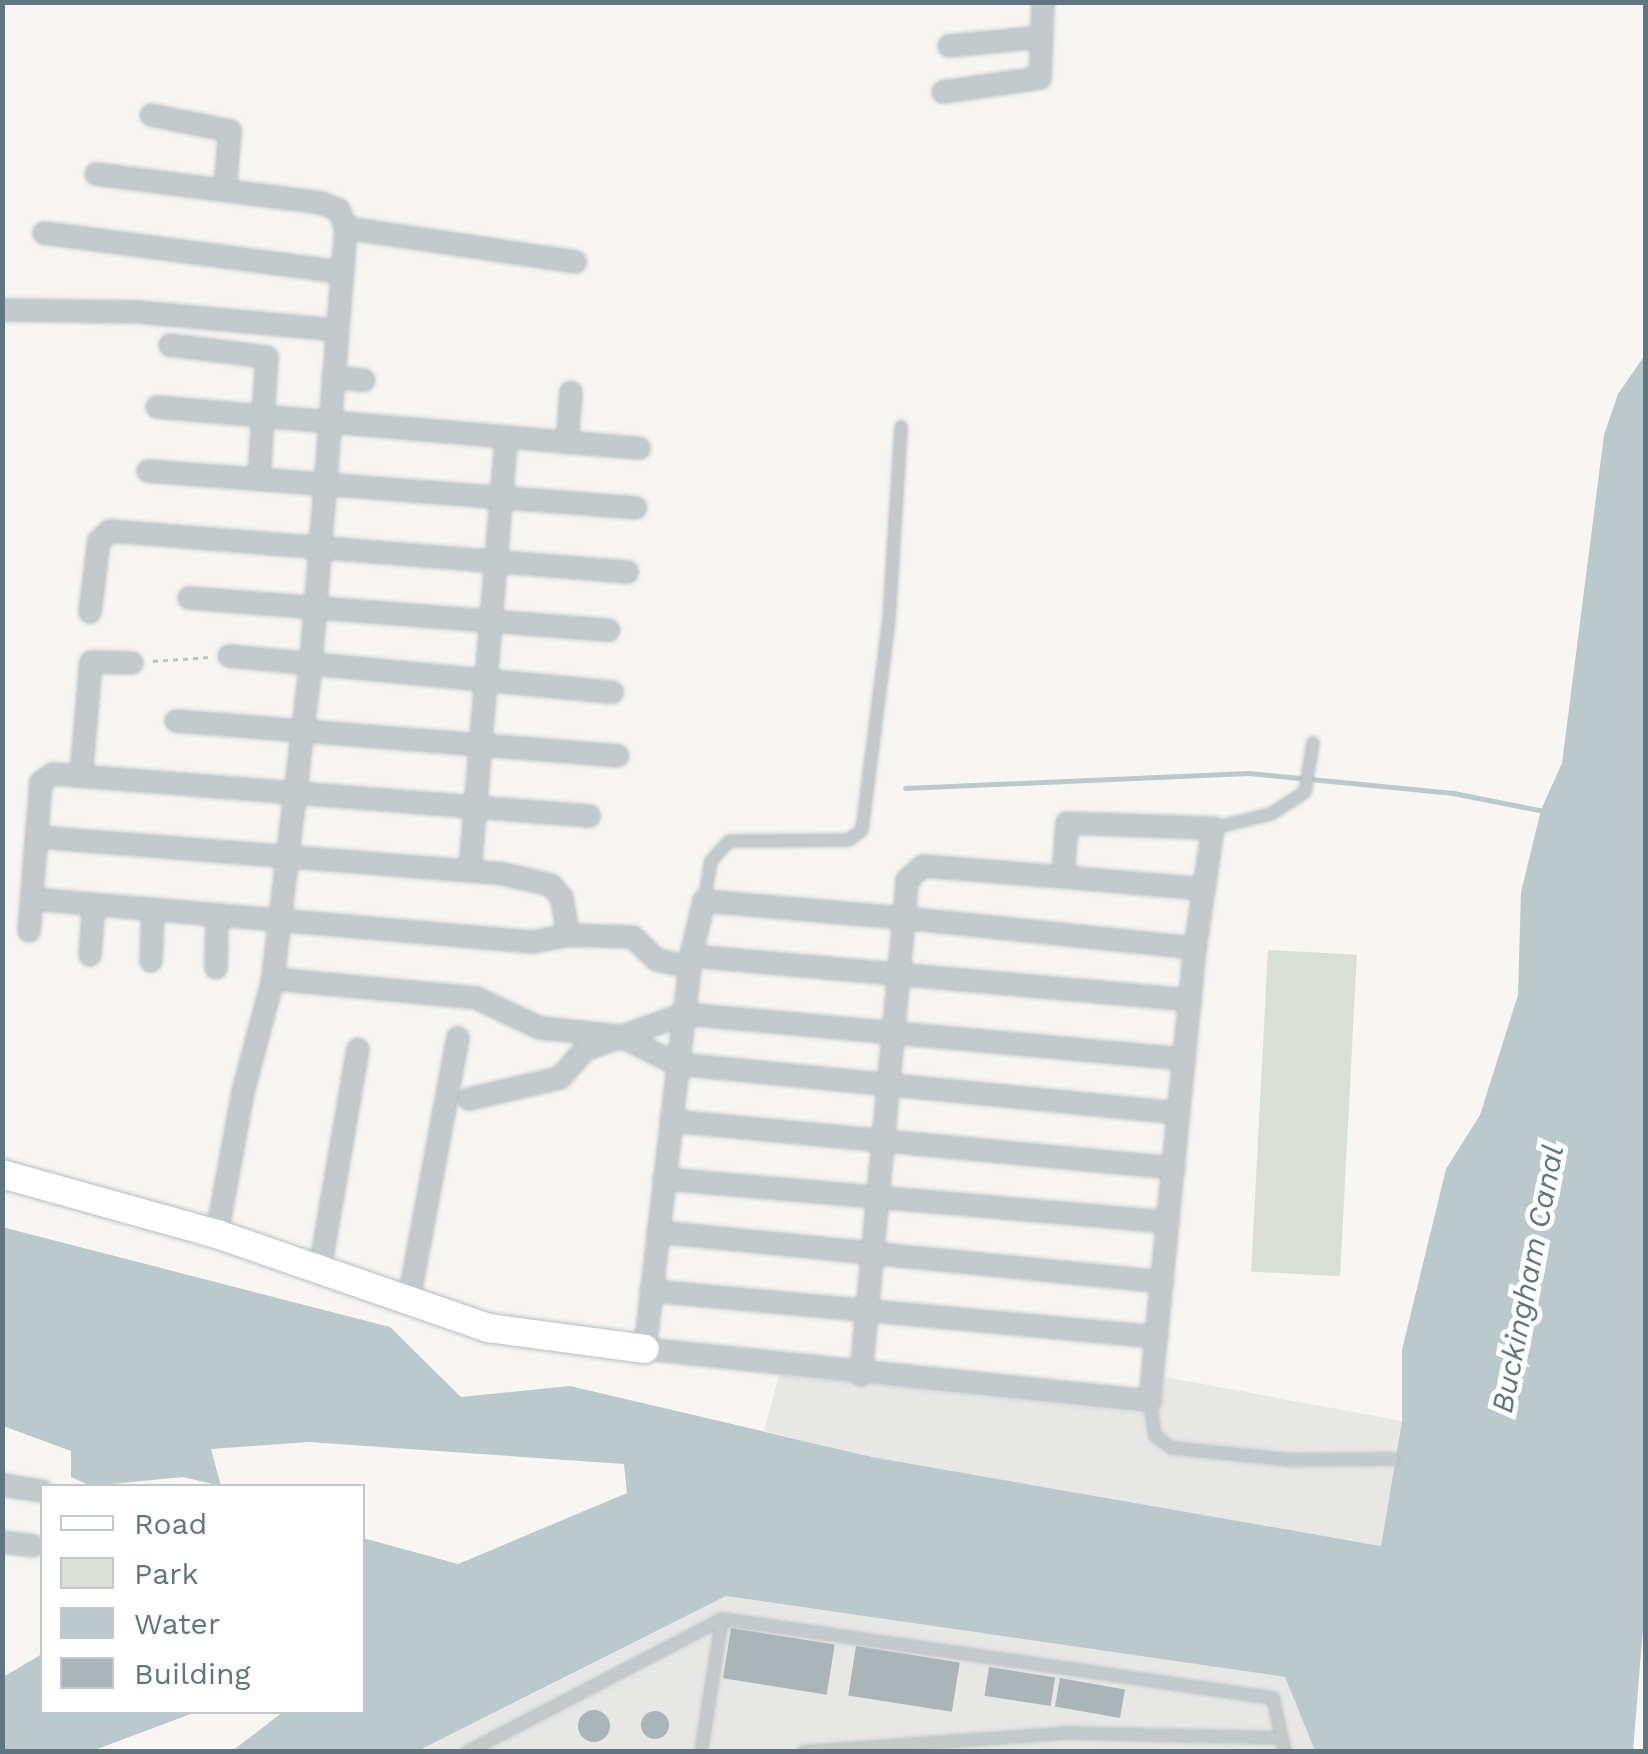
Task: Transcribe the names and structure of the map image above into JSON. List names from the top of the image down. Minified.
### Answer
{"water":["Buckingham Canal"],"legend":["Road","Park","Water","Building"]}
